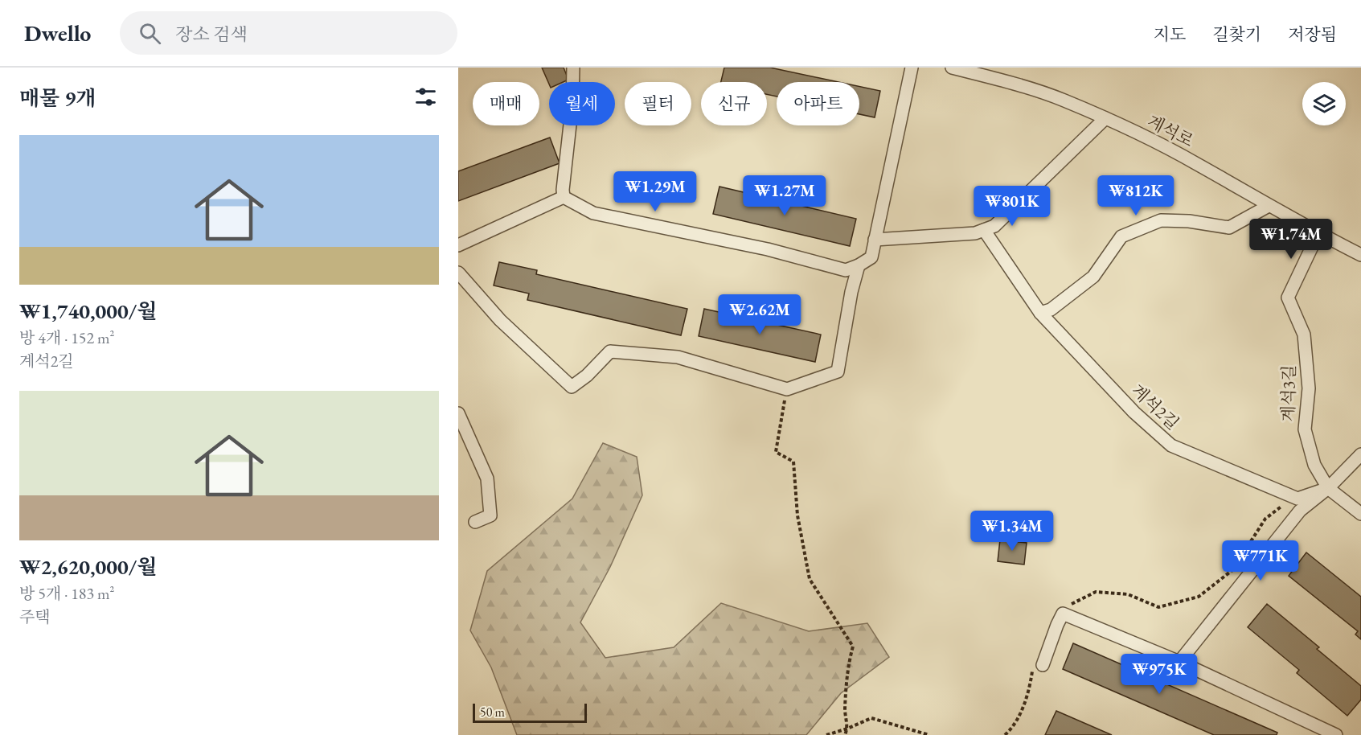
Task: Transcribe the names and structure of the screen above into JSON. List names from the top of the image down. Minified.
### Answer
{"streets":{"street":["계석로","계석3길","계석2길"]},"crossings":[["계석로","계석3길"]],"scale_bar":"50 m","page":{"header":"Dwello","search":"장소 검색","nav":["지도","길찾기","저장됨"],"heading":"매물 9개","chip":["매매","월세","필터","신규","아파트"],"list":[{"name":"₩1,740,000/월","note":"방 4개 · 152 m² · 계석2길"},{"name":"₩2,620,000/월","note":"방 5개 · 183 m² · 주택"}],"price":["₩1.29M","₩1.27M","₩812K","₩801K","₩1.74M","₩2.62M","₩1.34M","₩771K","₩975K"],"scale":"50 m"}}
